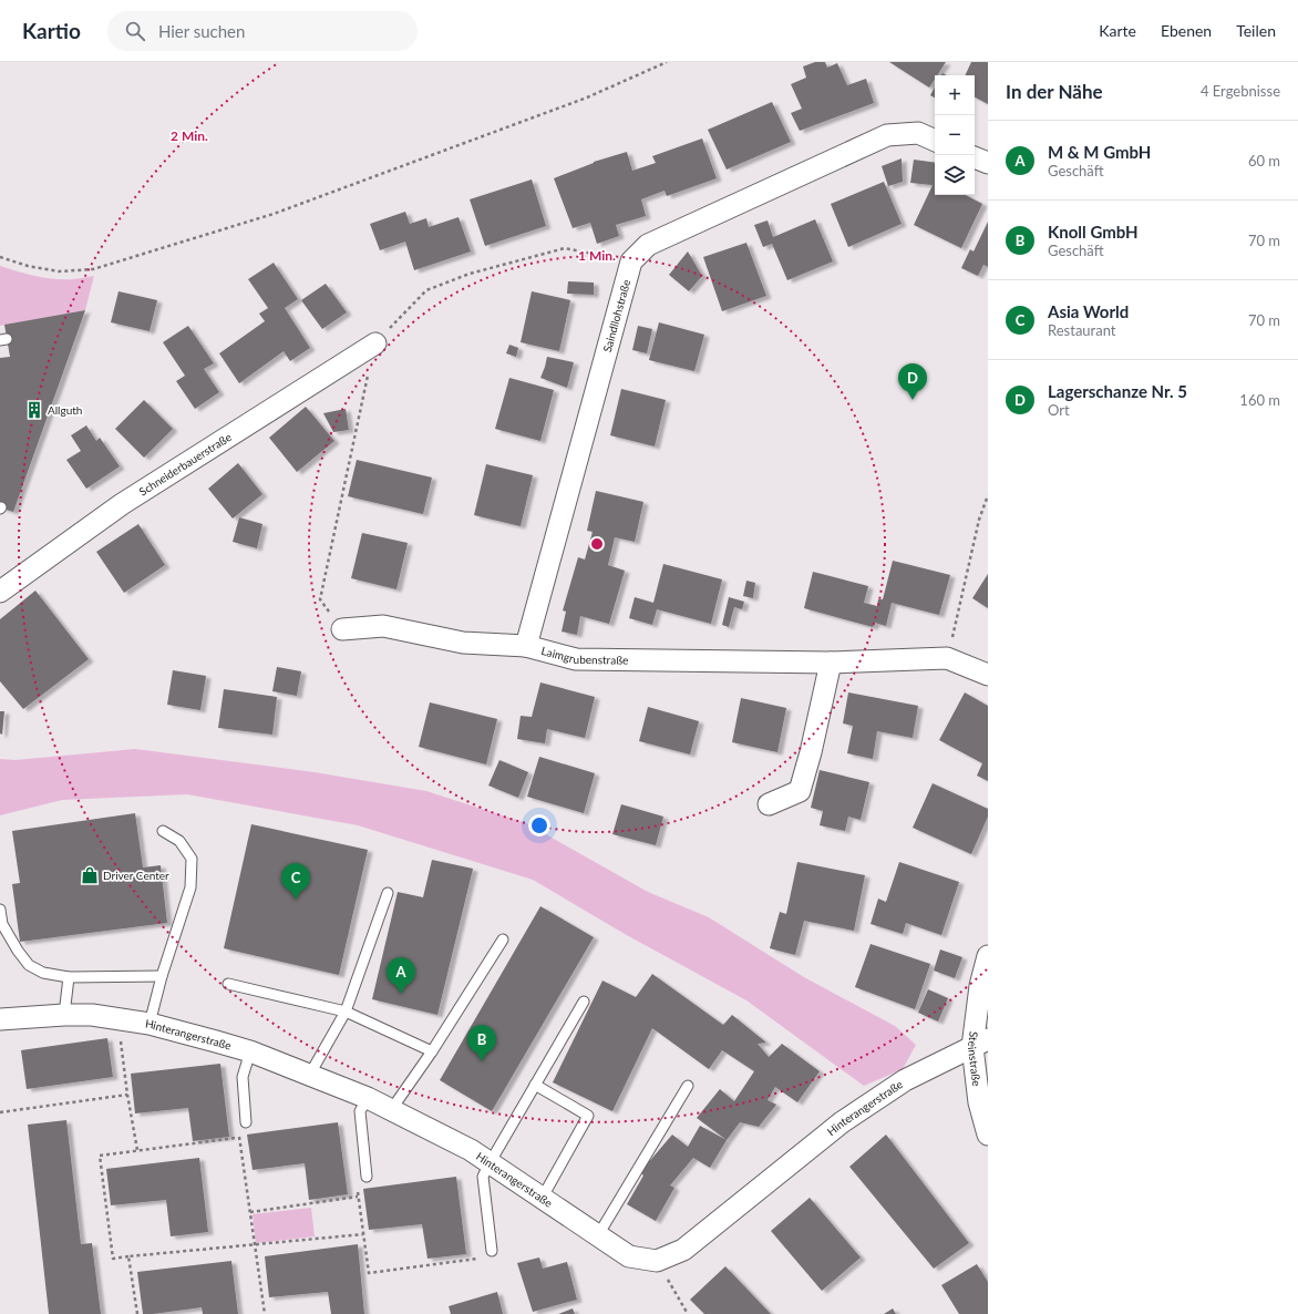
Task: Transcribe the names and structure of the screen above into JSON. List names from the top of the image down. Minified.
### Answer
{"streets":{"street":["Saindllohstraße","Schneiderbauerstraße","Laimgrubenstraße","Hinterangerstraße","Steinstraße"]},"crossings":[["Saindllohstraße","Laimgrubenstraße"],["Hinterangerstraße","Steinstraße"]],"places":{"building":["Allguth"],"shop":["Driver Center"]},"page":{"header":"Kartio","search":"Hier suchen","nav":["Karte","Ebenen","Teilen"],"heading":["In der Nähe","4 Ergebnisse"],"map_buttons":["+","−"],"list":[{"mark":"A","name":"M & M GmbH","note":"Geschäft","value":"60 m"},{"mark":"B","name":"Knoll GmbH","note":"Geschäft","value":"70 m"},{"mark":"C","name":"Asia World","note":"Restaurant","value":"70 m"},{"mark":"D","name":"Lagerschanze Nr. 5","note":"Ort","value":"160 m"}],"pins":["D","C","A","B"]},"rings":["2 Min.","1 Min."]}
